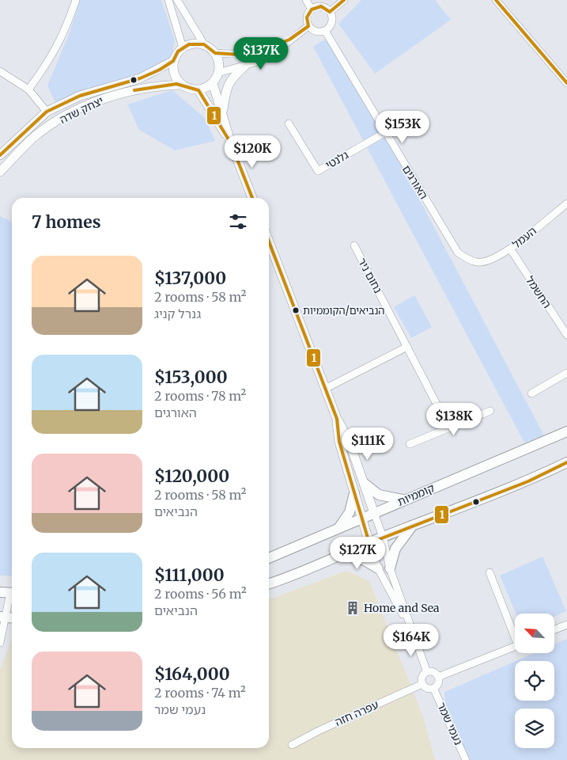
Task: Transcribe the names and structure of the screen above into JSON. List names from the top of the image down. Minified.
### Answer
{"streets":{"main road":["קוממיות"],"street":["יצחק שדה","גלנטי","האורגים","העמל","נחום ניר","החשמל","עפרה חזה","נעמי שמר"]},"crossings":[["גלנטי","האורגים"],["האורגים","העמל"],["העמל","החשמל"],["עפרה חזה","נעמי שמר"]],"places":{"other":["הנביאים/הקוממיות"],"building":["Home and Sea"]},"lines":["transit line 1"],"north":"top left","page":{"price":["$137K","$153K","$120K","$138K","$111K","$127K","$164K"],"heading":"7 homes","list":[{"name":"$137,000","note":"2 rooms · 58 m² · גנרל קניג"},{"name":"$153,000","note":"2 rooms · 78 m² · האורגים"},{"name":"$120,000","note":"2 rooms · 58 m² · הנביאים"},{"name":"$111,000","note":"2 rooms · 56 m² · הנביאים"},{"name":"$164,000","note":"2 rooms · 74 m² · נעמי שמר"}]}}
